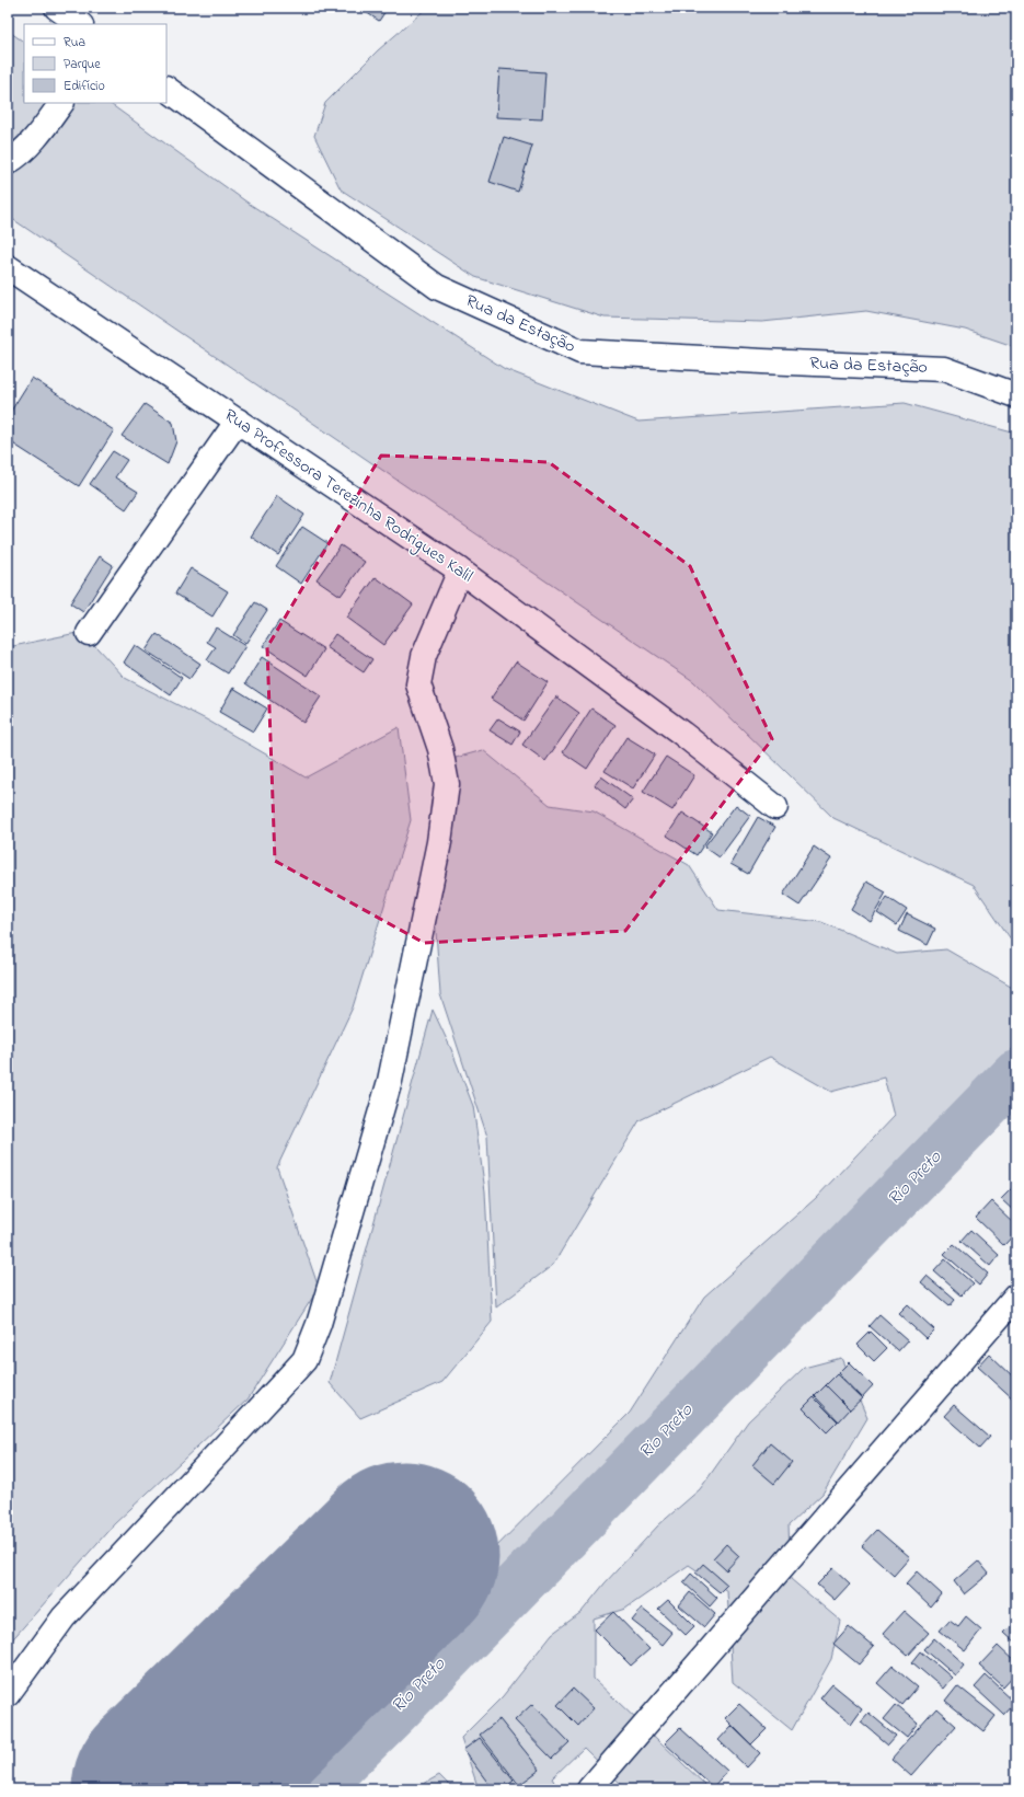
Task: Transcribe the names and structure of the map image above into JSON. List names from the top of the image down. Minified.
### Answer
{"streets":{"street":["Rua da Estação","Rua Professora Terezinha Rodrigues Kalil"]},"water":["Rio Preto"],"legend":["Rua","Parque","Edifício"]}
